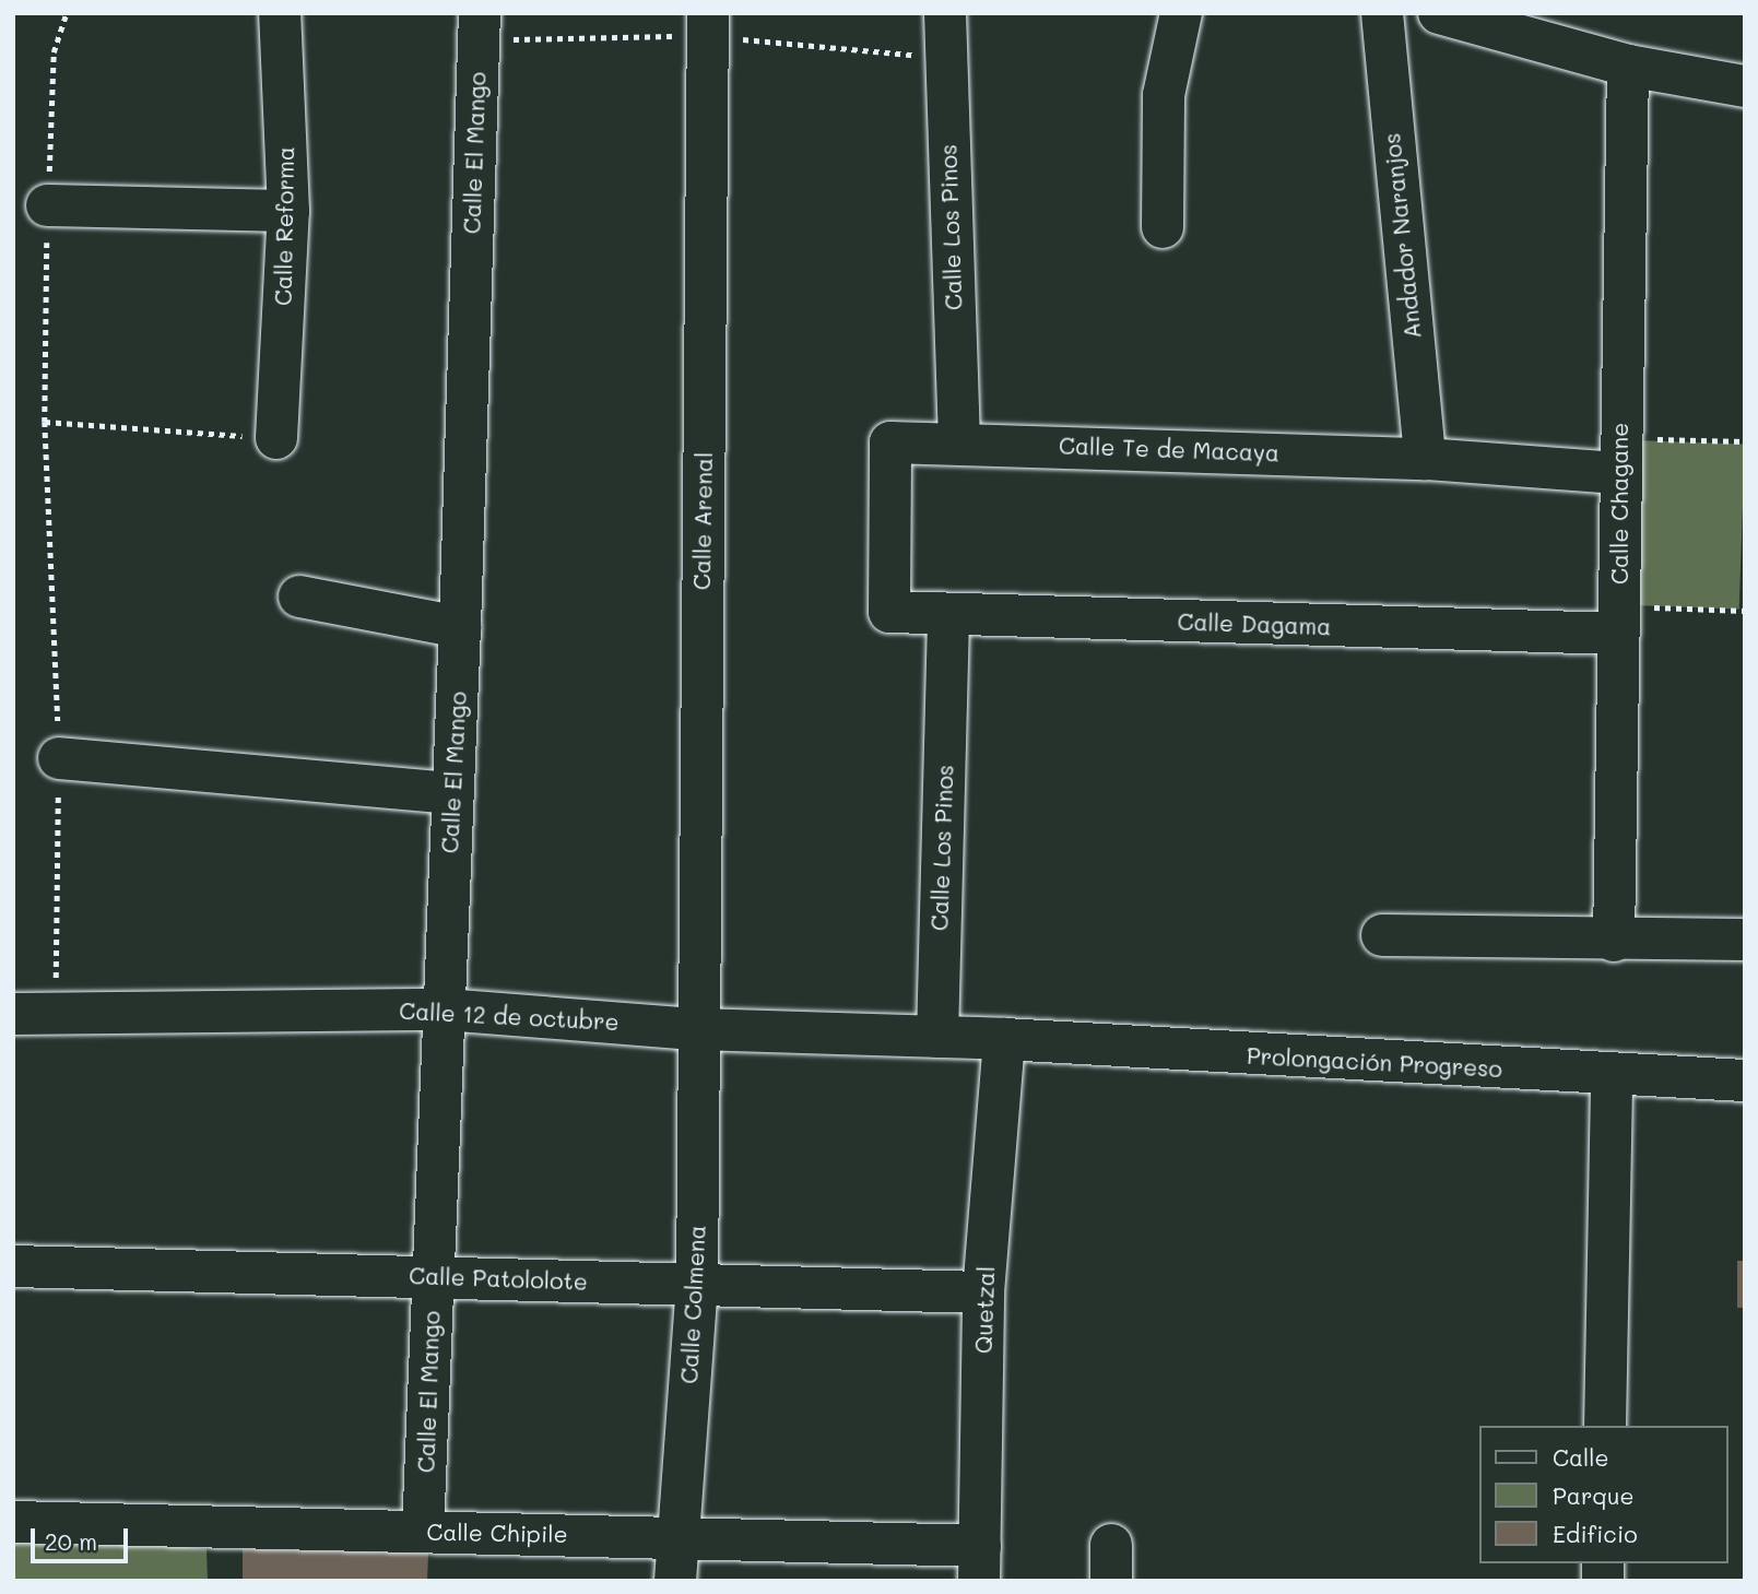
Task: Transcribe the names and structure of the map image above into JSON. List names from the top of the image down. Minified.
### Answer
{"streets":{"street":["Calle El Mango","Calle Reforma","Calle Los Pinos","Andador Naranjos","Calle Te de Macaya","Calle Chagane","Calle Arenal","Calle Dagama","Calle 12 de octubre","Prolongación Progreso","Calle Patololote","Calle Colmena","Quetzal","Calle Chipile"]},"crossings":[["Calle El Mango","Calle 12 de octubre"],["Calle El Mango","Calle Patololote"],["Calle El Mango","Calle Chipile"],["Calle Los Pinos","Calle Te de Macaya"],["Calle Los Pinos","Calle Dagama"],["Calle Los Pinos","Calle 12 de octubre"],["Andador Naranjos","Calle Te de Macaya"],["Calle Te de Macaya","Calle Chagane"],["Calle Te de Macaya","Calle Dagama"],["Calle Chagane","Calle Dagama"],["Calle Arenal","Calle 12 de octubre"],["Calle Arenal","Calle Colmena"],["Calle 12 de octubre","Prolongación Progreso"],["Calle 12 de octubre","Calle Colmena"],["Calle 12 de octubre","Quetzal"],["Prolongación Progreso","Quetzal"],["Calle Patololote","Calle Colmena"],["Calle Patololote","Quetzal"],["Calle Colmena","Calle Chipile"],["Quetzal","Calle Chipile"]],"legend":["Calle","Parque","Edificio"],"scale_bar":"20 m"}
